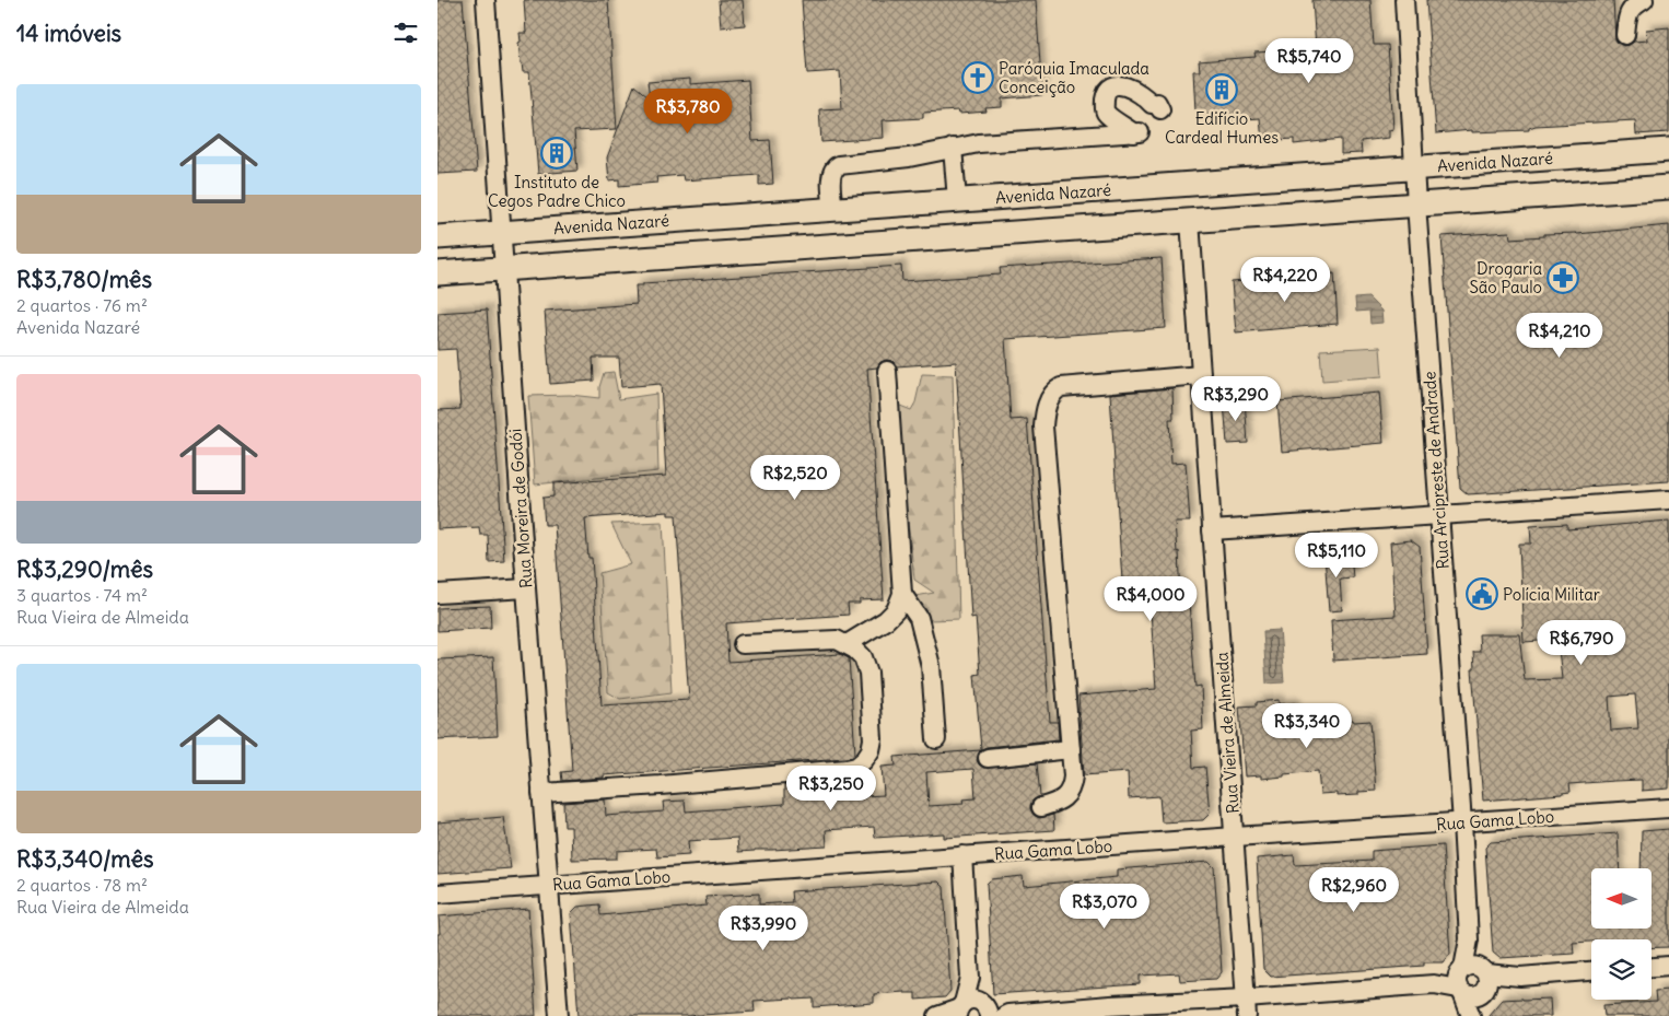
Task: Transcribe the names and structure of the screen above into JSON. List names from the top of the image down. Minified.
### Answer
{"streets":{"main road":["Avenida Nazaré"],"street":["Rua Arcipreste de Andrade","Rua Moreira de Godói","Rua Vieira de Almeida","Rua Gama Lobo"]},"crossings":[["Avenida Nazaré","Rua Arcipreste de Andrade"],["Avenida Nazaré","Rua Moreira de Godói"],["Rua Arcipreste de Andrade","Rua Gama Lobo"],["Rua Moreira de Godói","Rua Gama Lobo"],["Rua Vieira de Almeida","Rua Gama Lobo"]],"places":{"church":["Paróquia Imaculada Conceição"],"building":["Edifício Cardeal Humes","Instituto de Cegos Padre Chico"],"pharmacy":["Drogaria São Paulo"],"public building":["Polícia Militar"]},"north":"left","page":{"heading":"14 imóveis","price":["R$5,740","R$3,780","R$4,220","R$4,210","R$3,290","R$2,520","R$5,110","R$4,000","R$6,790","R$3,340","R$3,250","R$2,960","R$3,070","R$3,990"],"list":[{"name":"R$3,780/mês","note":"2 quartos · 76 m² · Avenida Nazaré"},{"name":"R$3,290/mês","note":"3 quartos · 74 m² · Rua Vieira de Almeida"},{"name":"R$3,340/mês","note":"2 quartos · 78 m² · Rua Vieira de Almeida"}]}}
